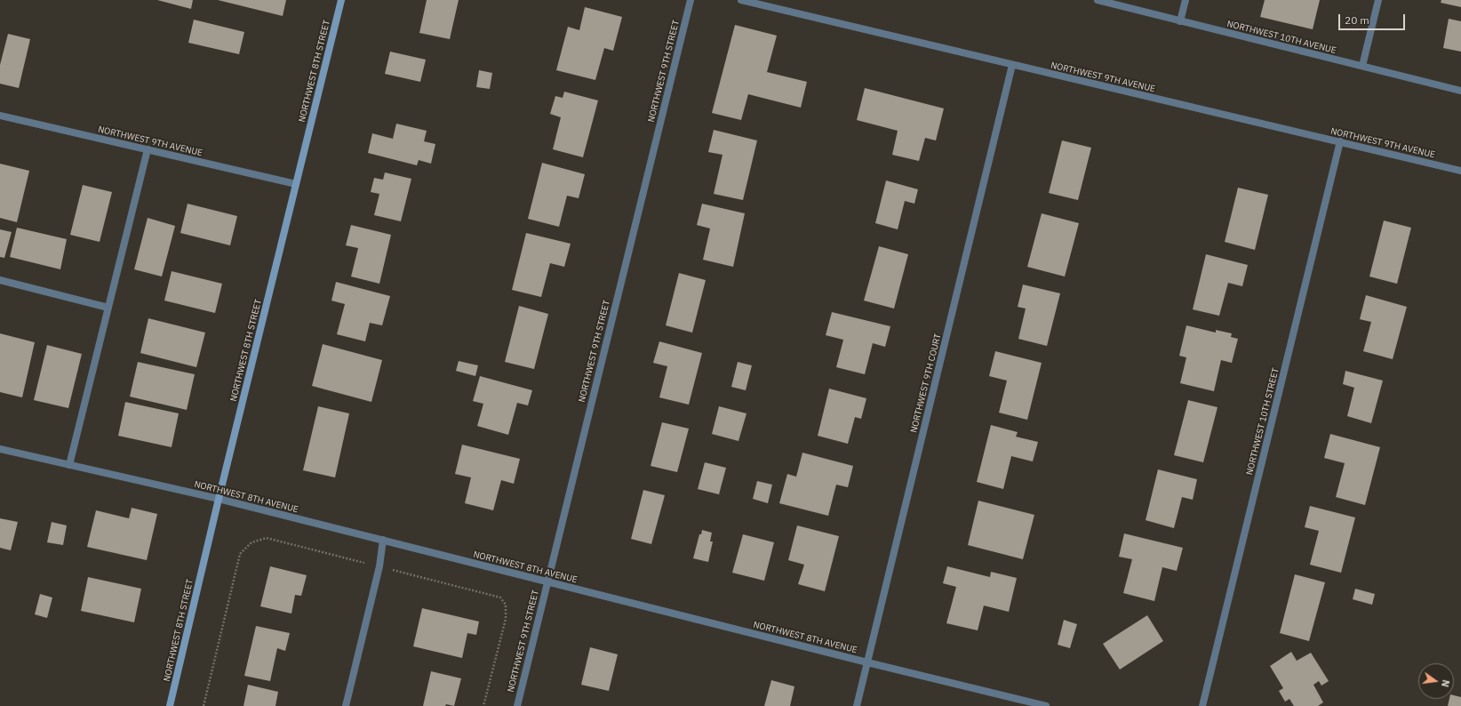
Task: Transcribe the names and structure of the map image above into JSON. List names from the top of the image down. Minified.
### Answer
{"streets":{"street":["NORTHWEST 10TH AVENUE","NORTHWEST 8TH STREET","NORTHWEST 9TH STREET","NORTHWEST 9TH AVENUE","NORTHWEST 9TH COURT","NORTHWEST 10TH STREET","NORTHWEST 8TH AVENUE"]},"crossings":[["NORTHWEST 8TH STREET","NORTHWEST 9TH AVENUE"],["NORTHWEST 8TH STREET","NORTHWEST 8TH AVENUE"],["NORTHWEST 9TH STREET","NORTHWEST 8TH AVENUE"],["NORTHWEST 9TH AVENUE","NORTHWEST 9TH COURT"],["NORTHWEST 9TH AVENUE","NORTHWEST 10TH STREET"],["NORTHWEST 9TH COURT","NORTHWEST 8TH AVENUE"]],"scale_bar":"20 m","north":"right"}
